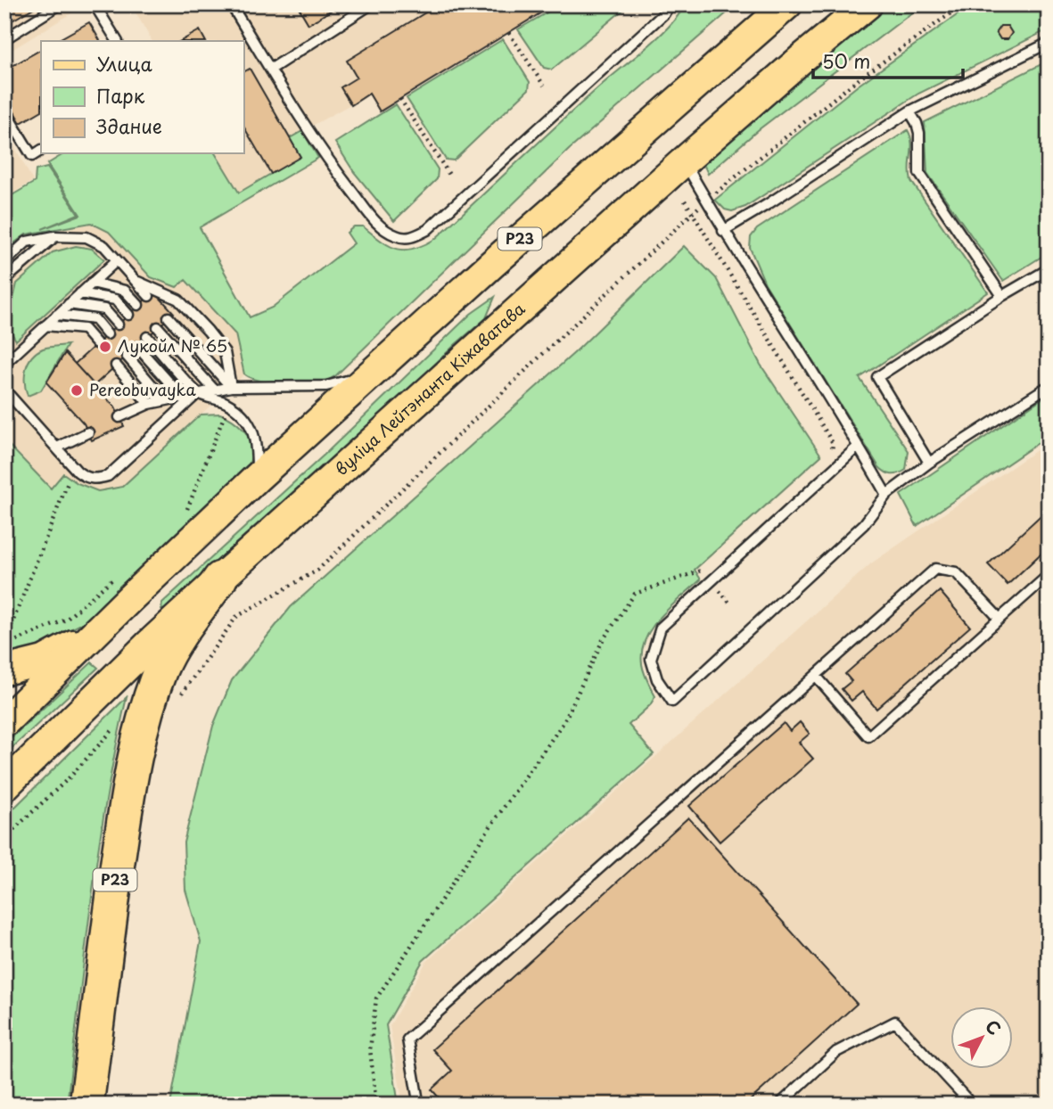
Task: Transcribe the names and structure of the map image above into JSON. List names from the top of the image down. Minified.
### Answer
{"streets":{"highway":["Р23"],"main road":["вуліца Лейтэнанта Кіжаватава"]},"crossings":[["Р23","вуліца Лейтэнанта Кіжаватава"]],"places":["Лукойл № 65","Pereobuvayka"],"legend":["Улица","Парк","Здание"],"scale_bar":"50 m","north":"top right"}
